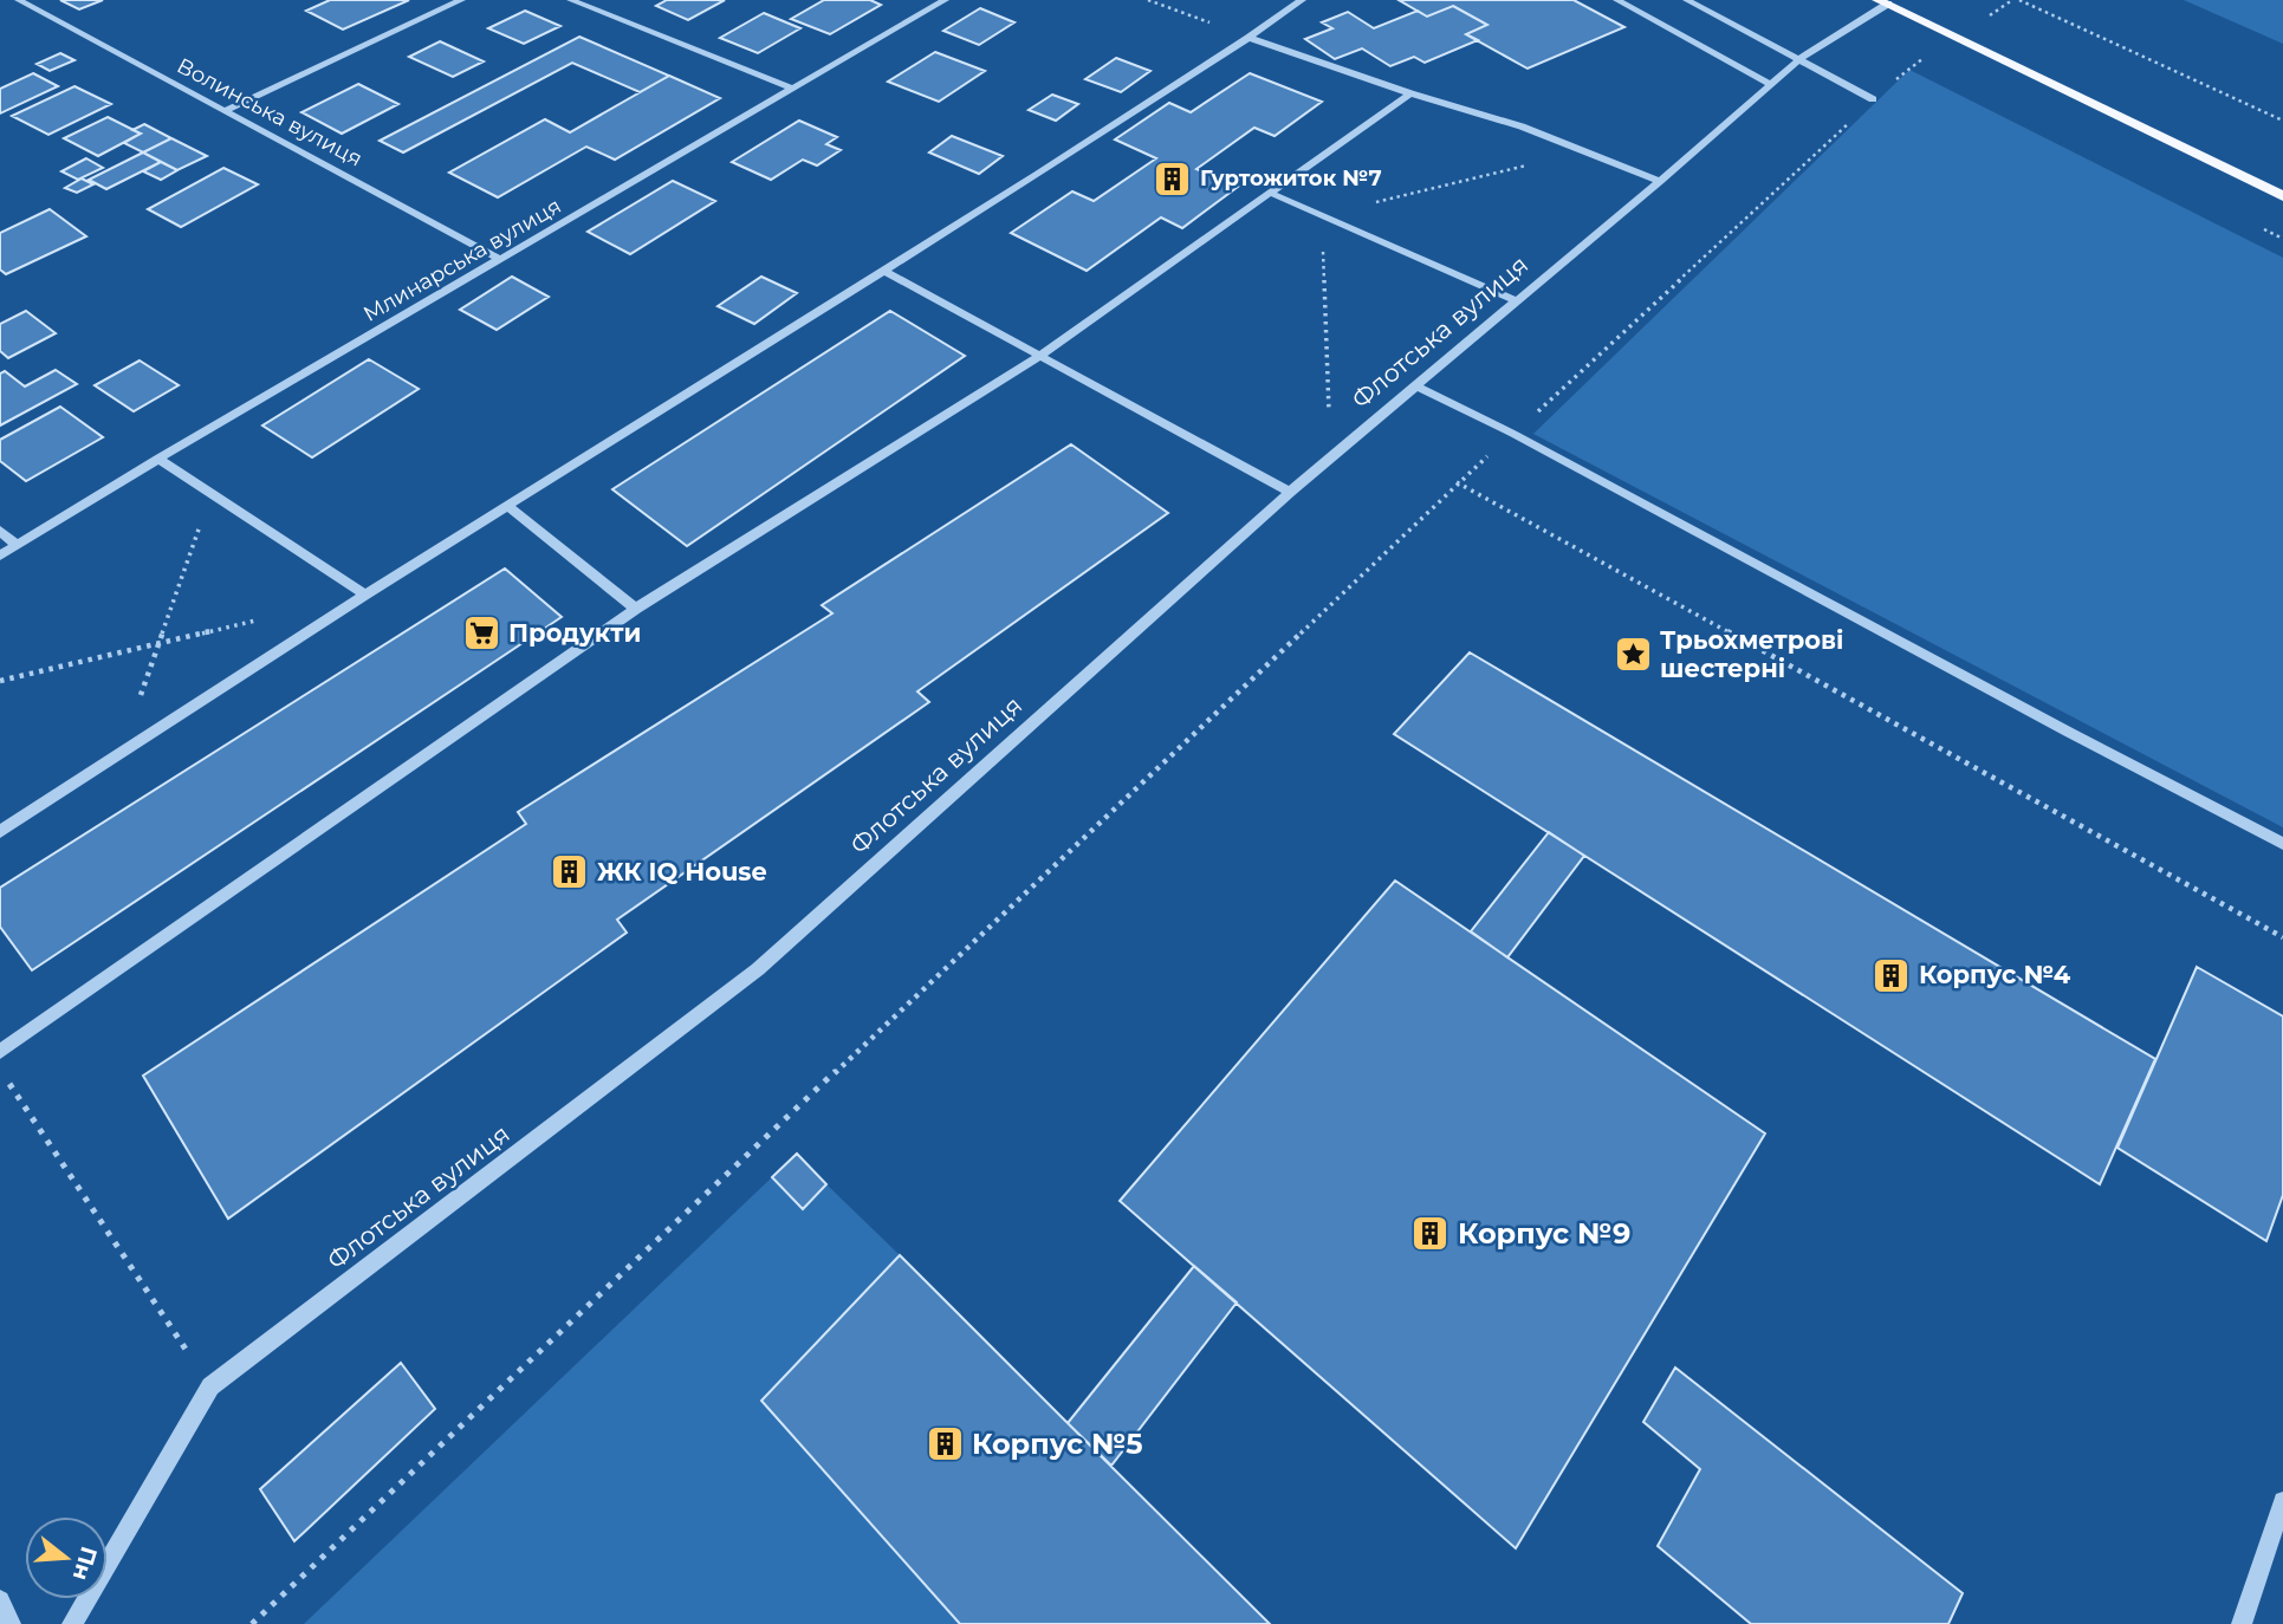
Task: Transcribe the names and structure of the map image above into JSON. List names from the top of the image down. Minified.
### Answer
{"streets":{"street":["Волинська вулиця","Млинарська вулиця","Флотська вулиця"]},"crossings":[["Волинська вулиця","Млинарська вулиця"]],"places":{"building":["Гуртожиток №7","ЖК IQ House","Корпус №4","Корпус №9","Корпус №5"],"supermarket":["Продукти"],"place":["Трьохметрові шестерні"]},"north":"right"}
